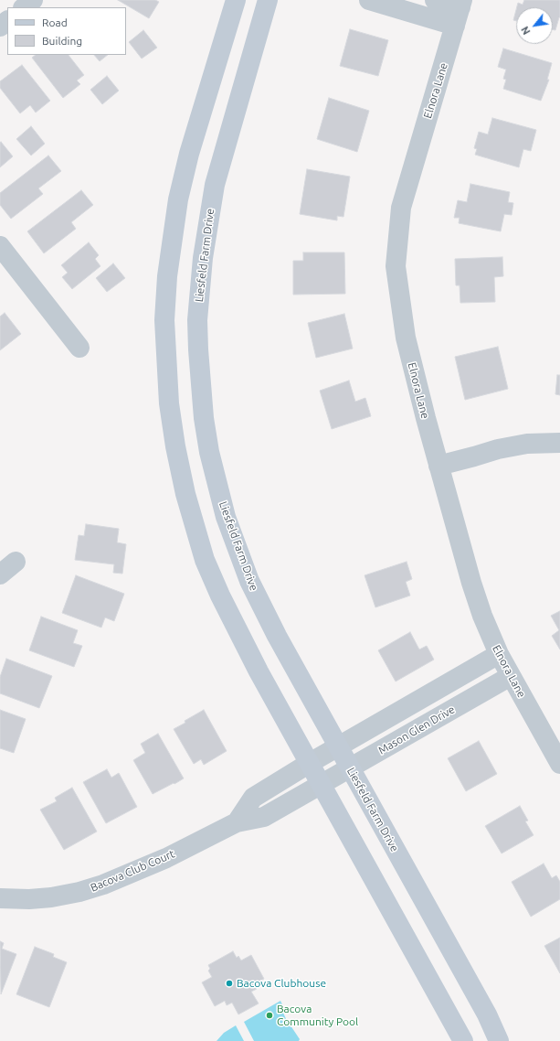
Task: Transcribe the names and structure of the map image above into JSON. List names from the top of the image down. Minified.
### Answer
{"streets":{"street":["Elnora Lane","Liesfeld Farm Drive","Mason Glen Drive","Bacova Club Court"]},"crossings":[["Elnora Lane","Mason Glen Drive"],["Liesfeld Farm Drive","Mason Glen Drive"],["Mason Glen Drive","Bacova Club Court"]],"places":["Bacova Clubhouse","Bacova Community Pool"],"legend":["Road","Building"],"north":"bottom left"}
